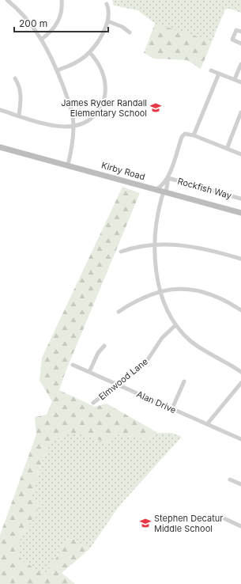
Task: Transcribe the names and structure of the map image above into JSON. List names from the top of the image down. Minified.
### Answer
{"streets":{"main road":["Kirby Road"],"street":["Rockfish Way","Elmwood Lane","Alan Drive"]},"crossings":[["Elmwood Lane","Alan Drive"]],"places":{"school or university":["James Ryder Randall Elementary School","Stephen Decatur Middle School"]},"scale_bar":"200 m"}
